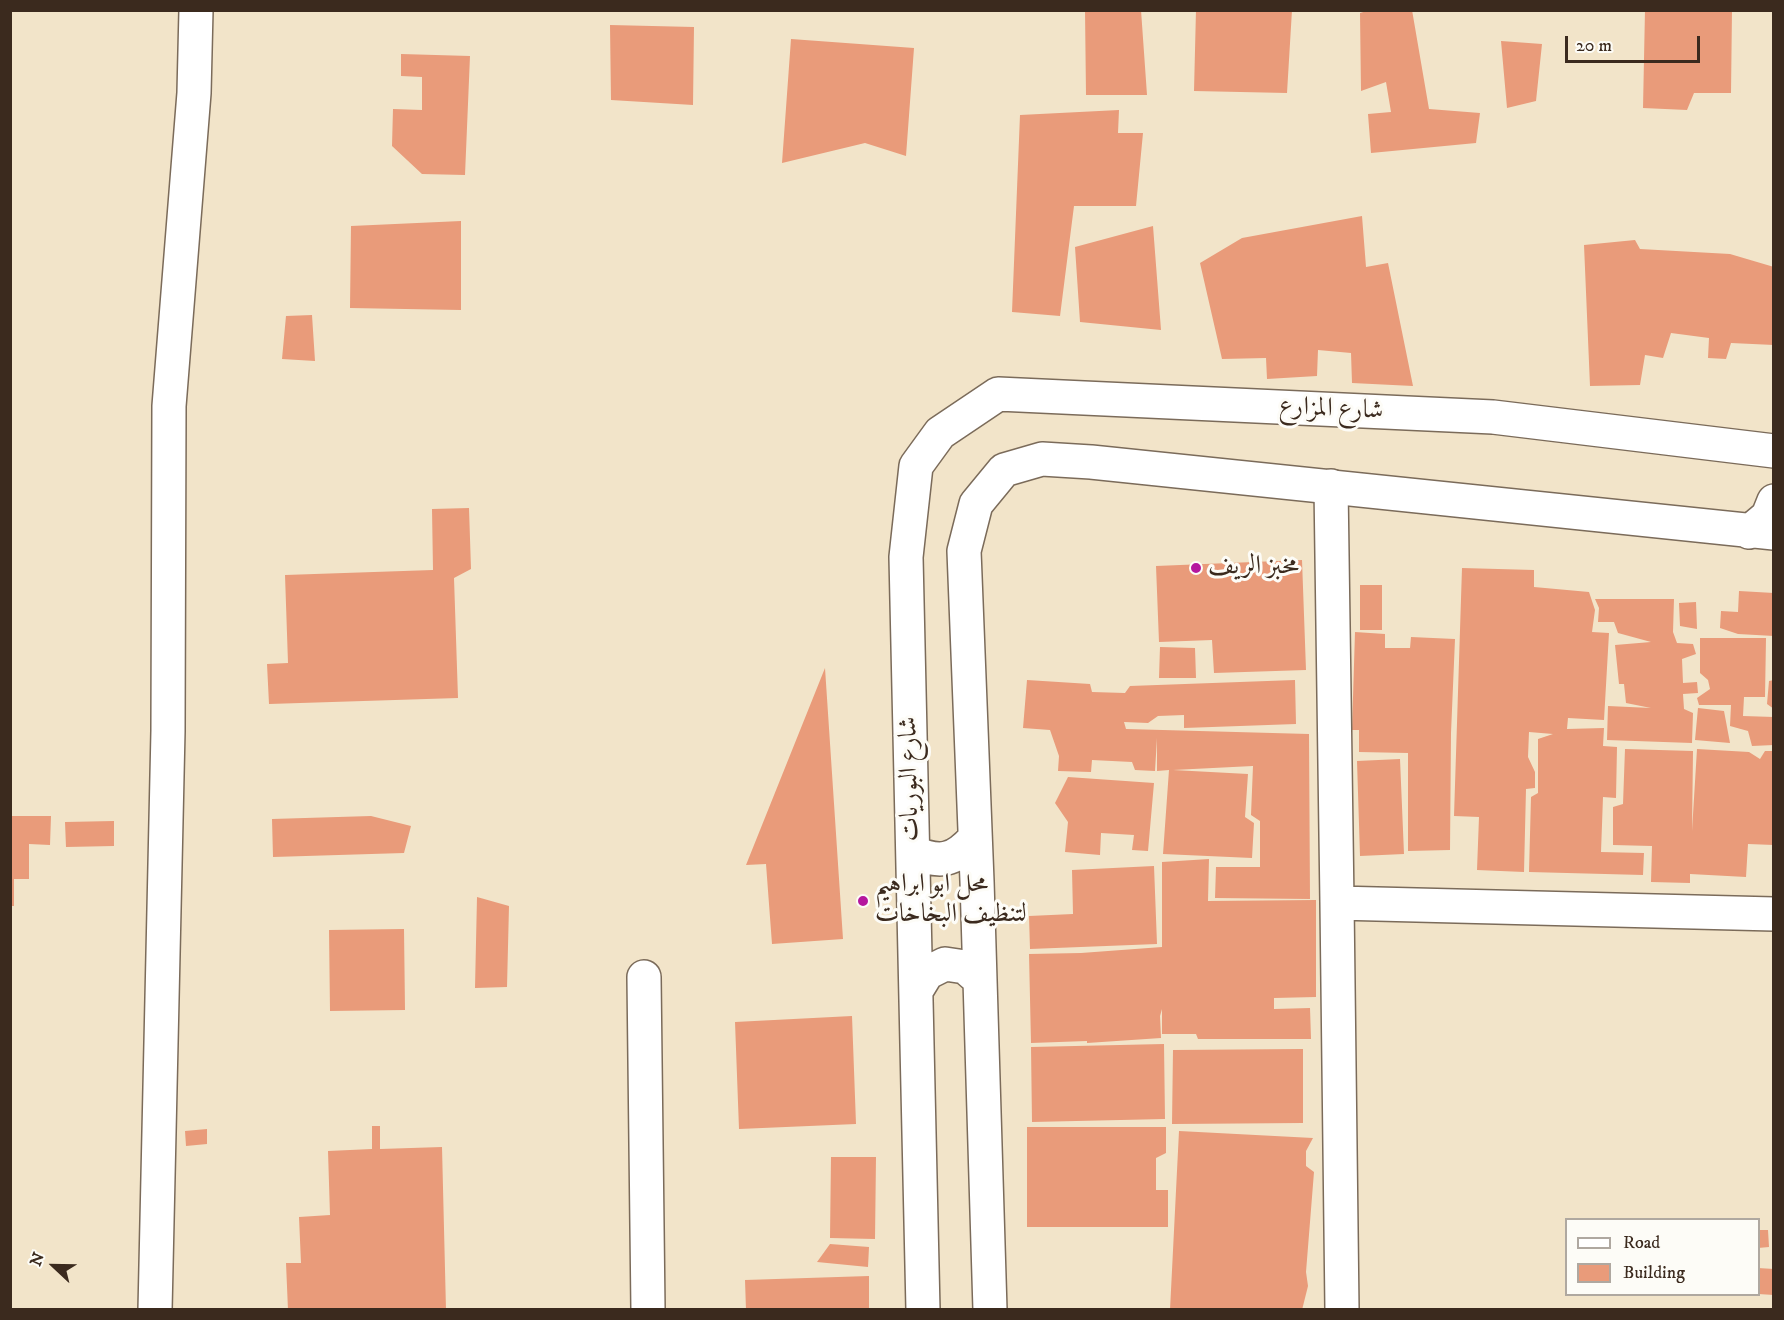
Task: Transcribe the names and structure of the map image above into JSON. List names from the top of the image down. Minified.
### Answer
{"streets":{"street":["شارع المزارع","شارع البوريات"]},"crossings":[["شارع المزارع","شارع البوريات"]],"places":["مخبز الريف","محل ابو ابراهيم لتنظيف البخاخات"],"legend":["Road","Building"],"scale_bar":"20 m","north":"left"}
